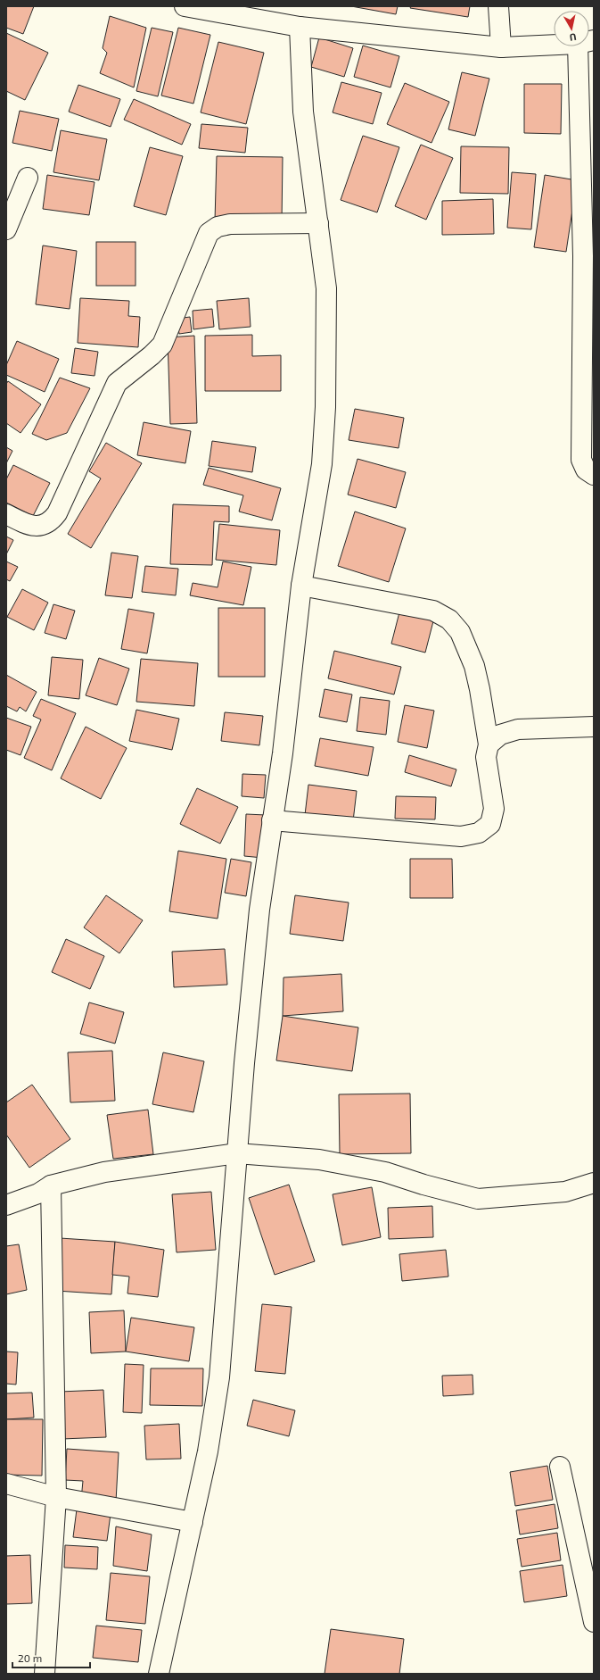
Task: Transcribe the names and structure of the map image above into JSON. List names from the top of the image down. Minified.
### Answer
{"scale_bar":"20 m","north":"bottom"}
